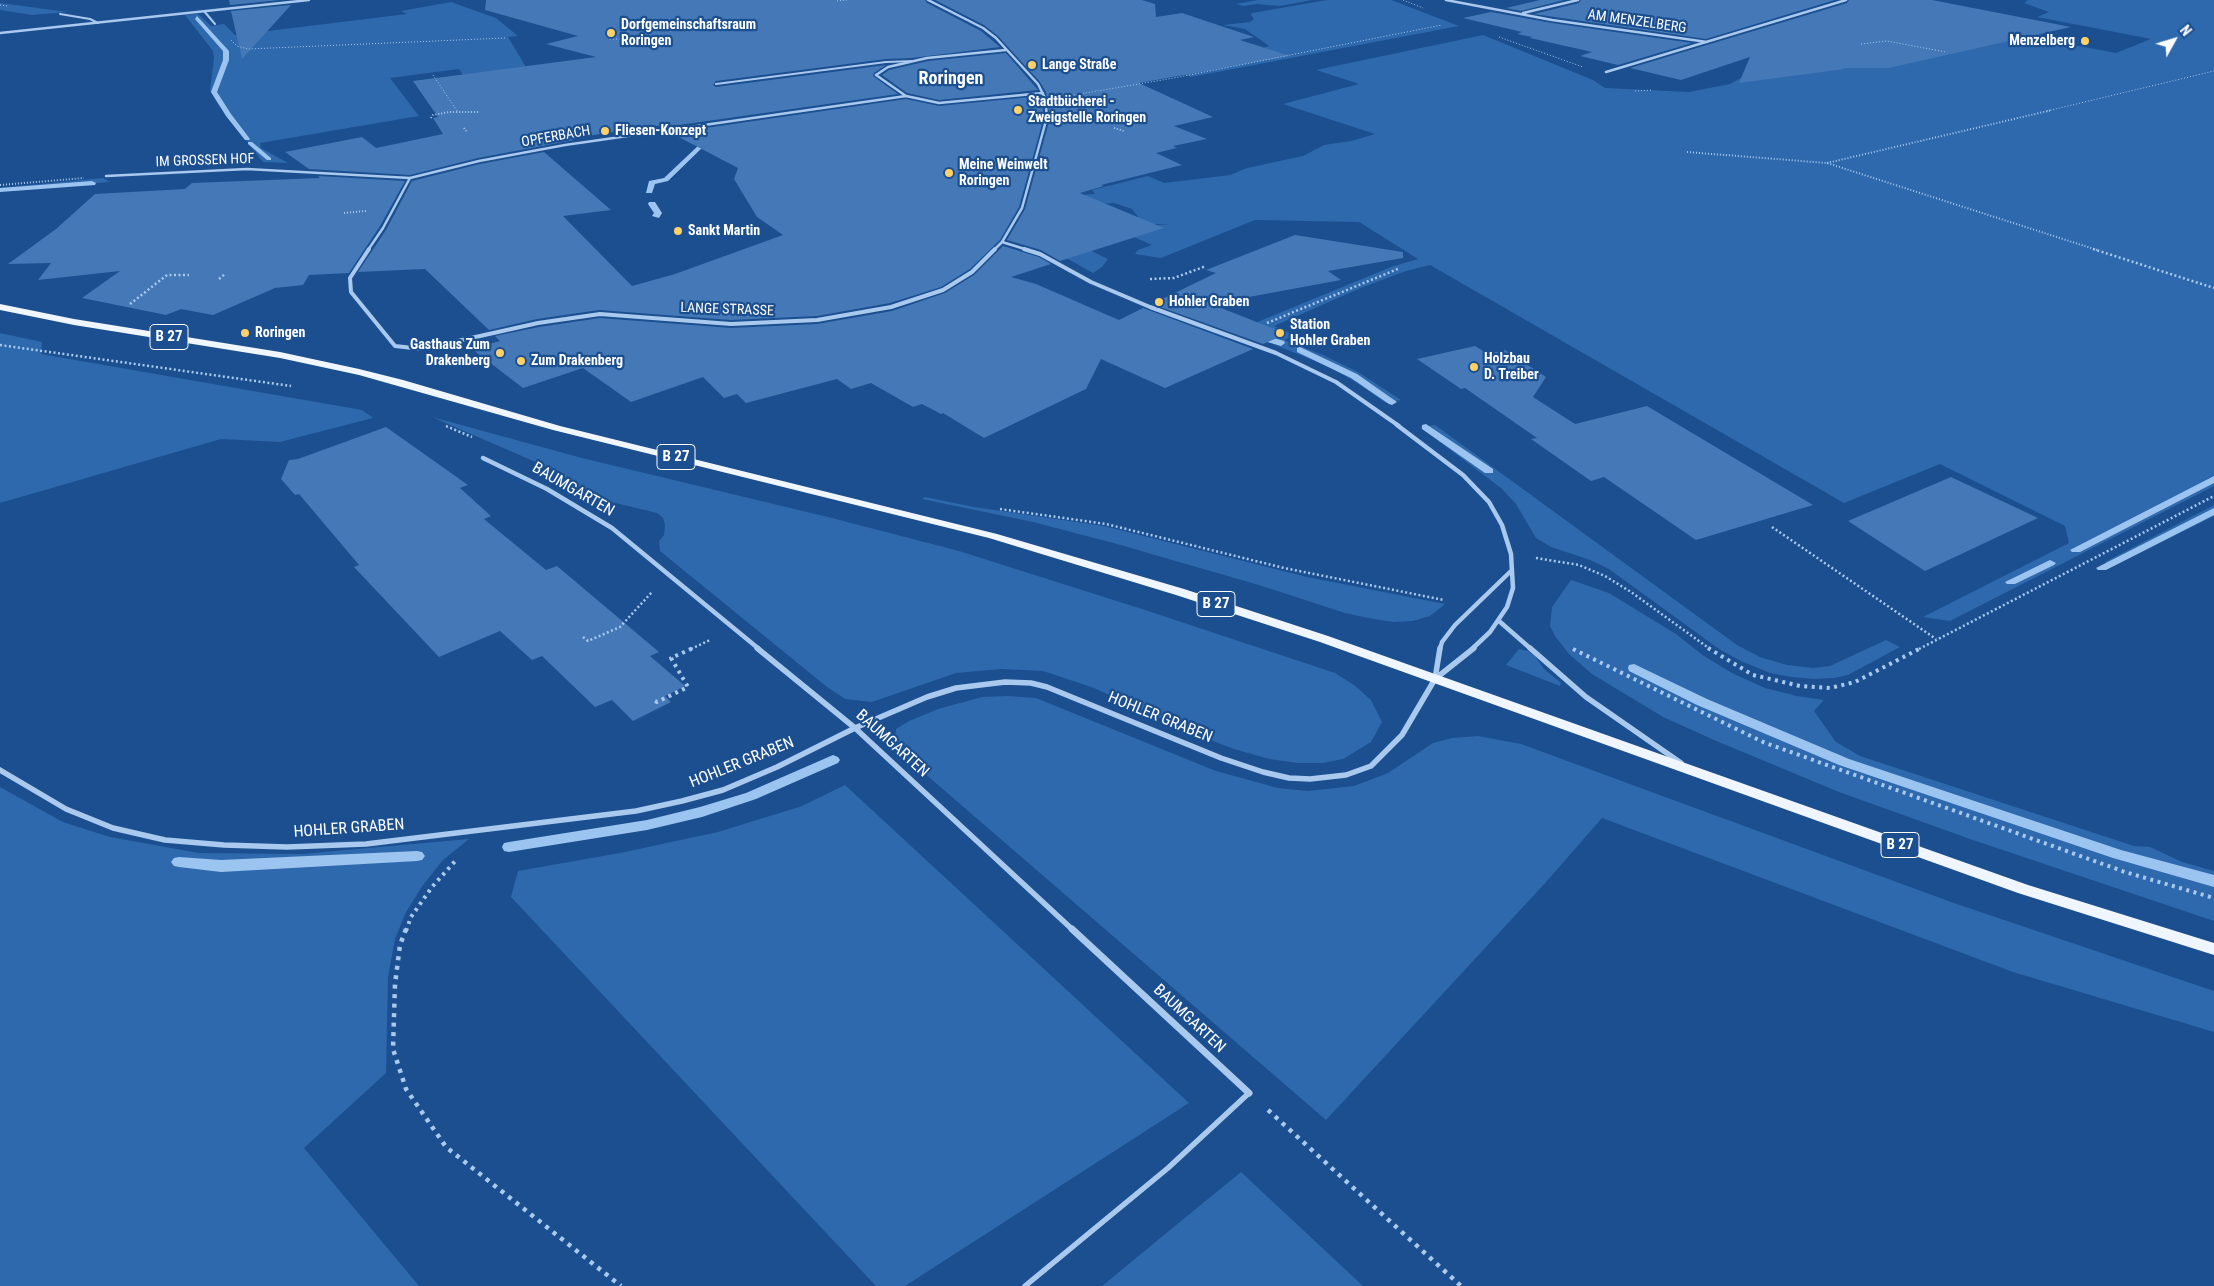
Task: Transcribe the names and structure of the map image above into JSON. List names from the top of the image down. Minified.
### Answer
{"streets":{"main road":["B 27"],"street":["AM MENZELBERG","OPFERBACH","IM GROSSEN HOF","LANGE STRASSE","BAUMGARTEN","HOHLER GRABEN"]},"crossings":[["OPFERBACH","IM GROSSEN HOF"],["OPFERBACH","LANGE STRASSE"],["IM GROSSEN HOF","LANGE STRASSE"],["LANGE STRASSE","HOHLER GRABEN"],["B 27","HOHLER GRABEN"],["BAUMGARTEN","HOHLER GRABEN"]],"districts":["Roringen"],"places":["Dorfgemeinschaftsraum Roringen","Menzelberg","Lange Straße","Stadtbücherei - Zweigstelle Roringen","Fliesen-Konzept","Meine Weinwelt Roringen","Sankt Martin","Hohler Graben","Roringen","Station Hohler Graben","Gasthaus Zum Drakenberg","Zum Drakenberg","Holzbau D. Treiber"],"north":"top right"}
